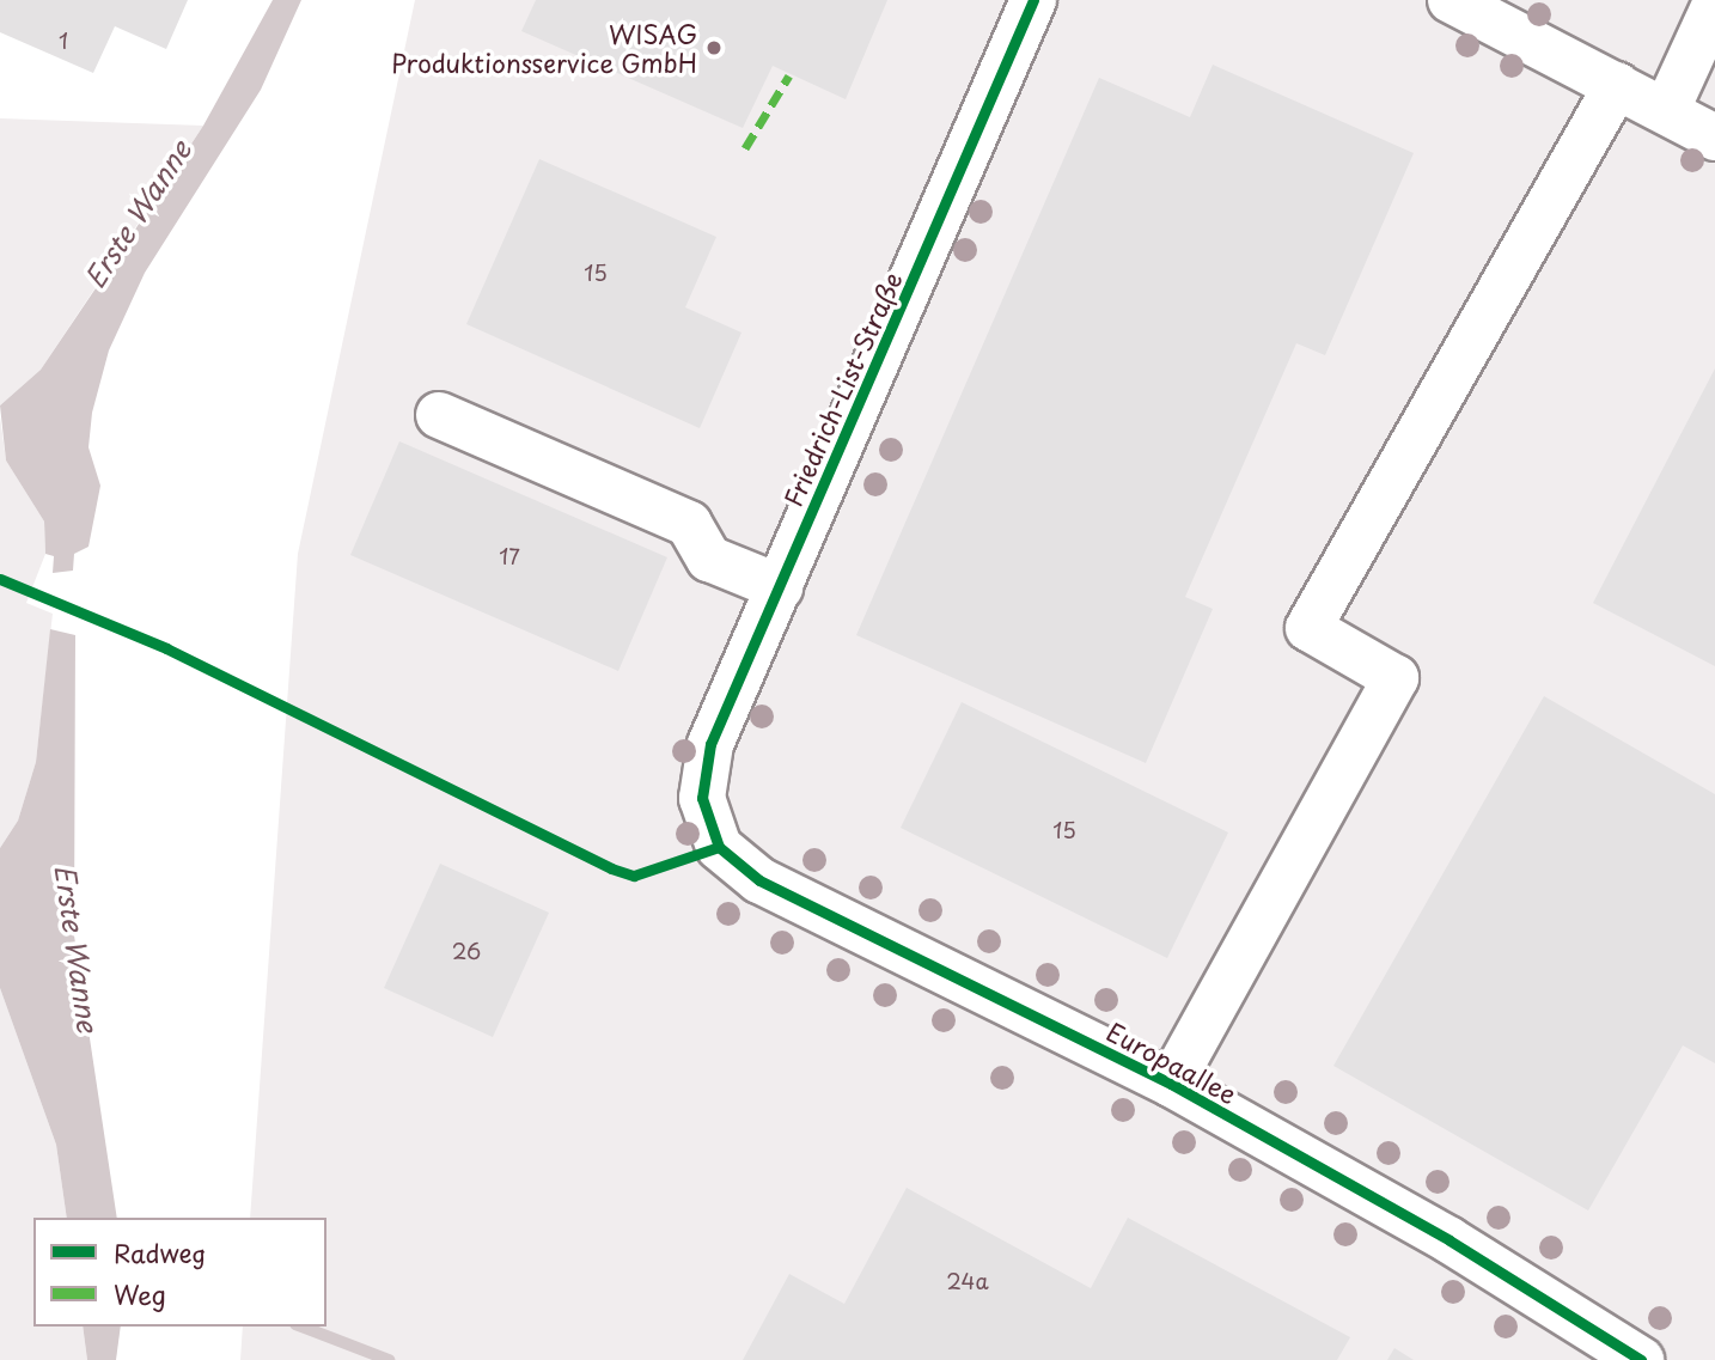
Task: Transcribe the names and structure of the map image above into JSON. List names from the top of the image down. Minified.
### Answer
{"streets":{"street":["Friedrich-List-Straße","Europaallee"]},"crossings":[["Friedrich-List-Straße","Europaallee"]],"water":["Erste Wanne"],"places":["WISAG Produktionsservice GmbH"],"house_numbers":["1","15","17","15","26","24a"],"legend":["Radweg","Weg"]}
